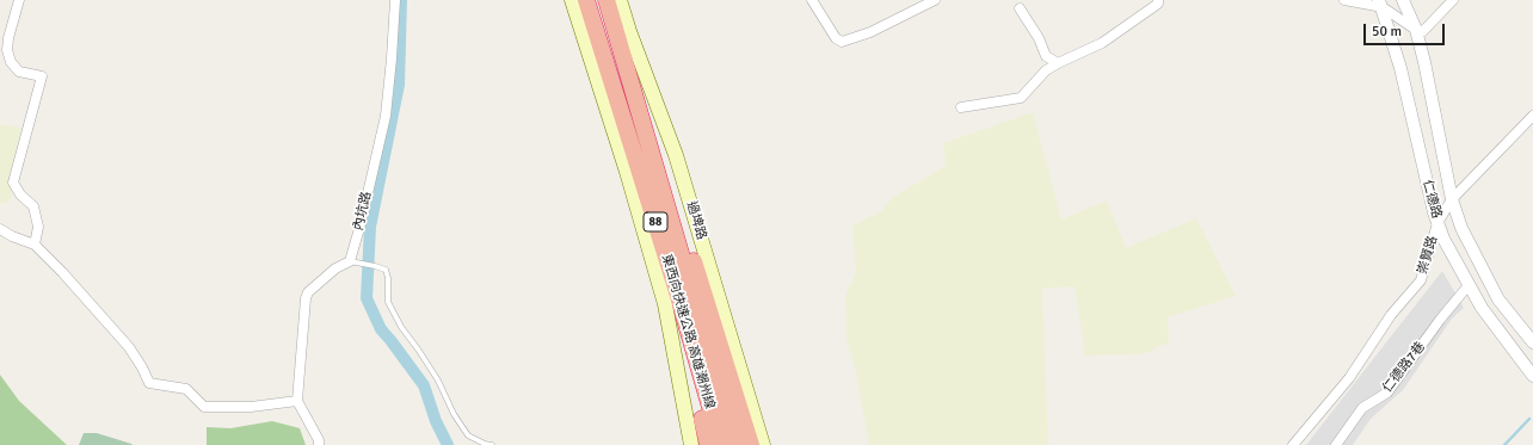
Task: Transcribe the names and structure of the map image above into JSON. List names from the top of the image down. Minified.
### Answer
{"streets":{"highway":["88","東西向快速公路 高雄潮州線"],"main road":["過埤路"],"street":["仁德路","內坑路","崇賢路","仁德路7巷"]},"crossings":[["仁德路","崇賢路"],["仁德路","仁德路7巷"]],"scale_bar":"50 m"}
